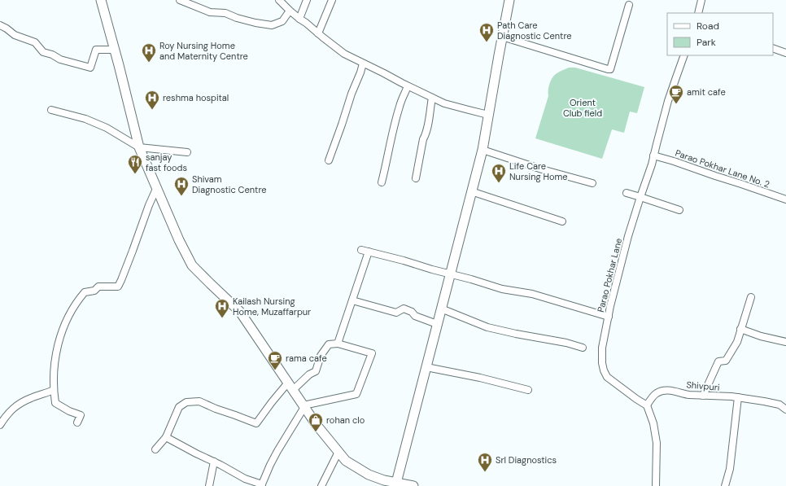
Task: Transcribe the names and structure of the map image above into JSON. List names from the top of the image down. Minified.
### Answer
{"streets":{"street":["Parao Pokhar Lane No. 2","Parao Pokhar Lane","Shivpuri"]},"crossings":[["Parao Pokhar Lane No. 2","Parao Pokhar Lane"],["Parao Pokhar Lane","Shivpuri"]],"parks":["Orient Club field"],"places":{"hospital":["Path Care Diagnostic Centre","Roy Nursing Home and Maternity Centre","reshma hospital","Life Care Nursing Home","Shivam Diagnostic Centre","Kailash Nursing Home, Muzaffarpur","Srl Diagnostics"],"cafe":["amit cafe","rama cafe"],"restaurant":["sanjay fast foods"],"shop":["rohan clo"]},"legend":["Road","Park"]}
